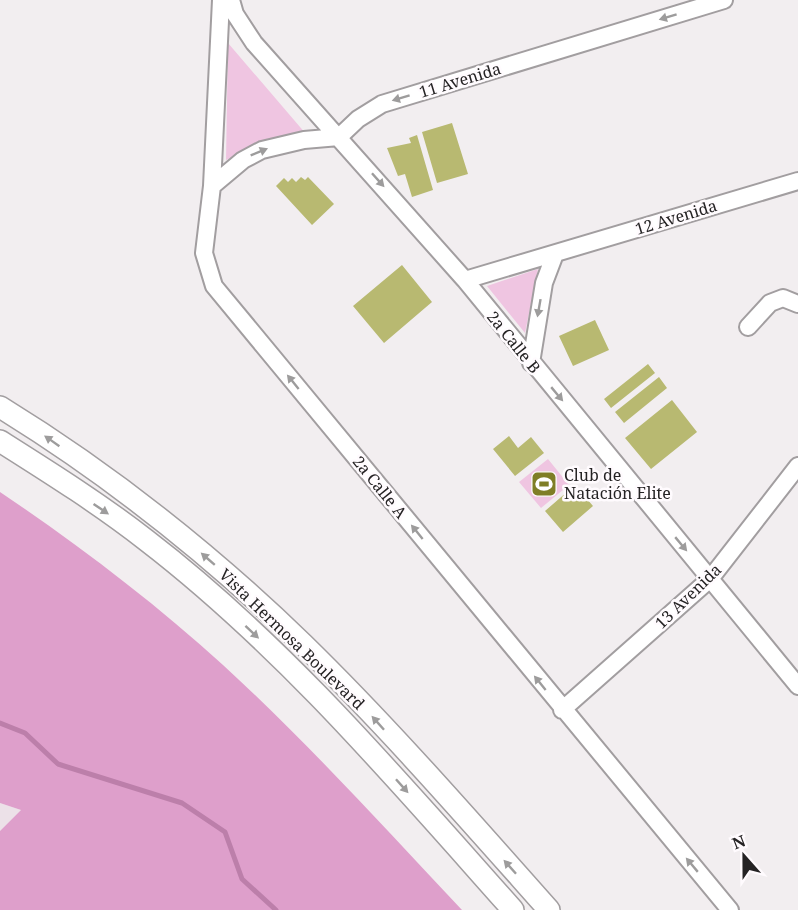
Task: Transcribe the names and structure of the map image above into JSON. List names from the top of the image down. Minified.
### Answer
{"streets":{"main road":["Vista Hermosa Boulevard"],"street":["11 Avenida","12 Avenida","2a Calle B","2a Calle A","13 Avenida"]},"crossings":[["11 Avenida","2a Calle B"],["12 Avenida","2a Calle B"],["2a Calle B","13 Avenida"],["2a Calle A","13 Avenida"]],"one_way":["11 Avenida","2a Calle B","2a Calle A"],"places":{"sports":["Club de Natación Elite"]},"north":"top"}
